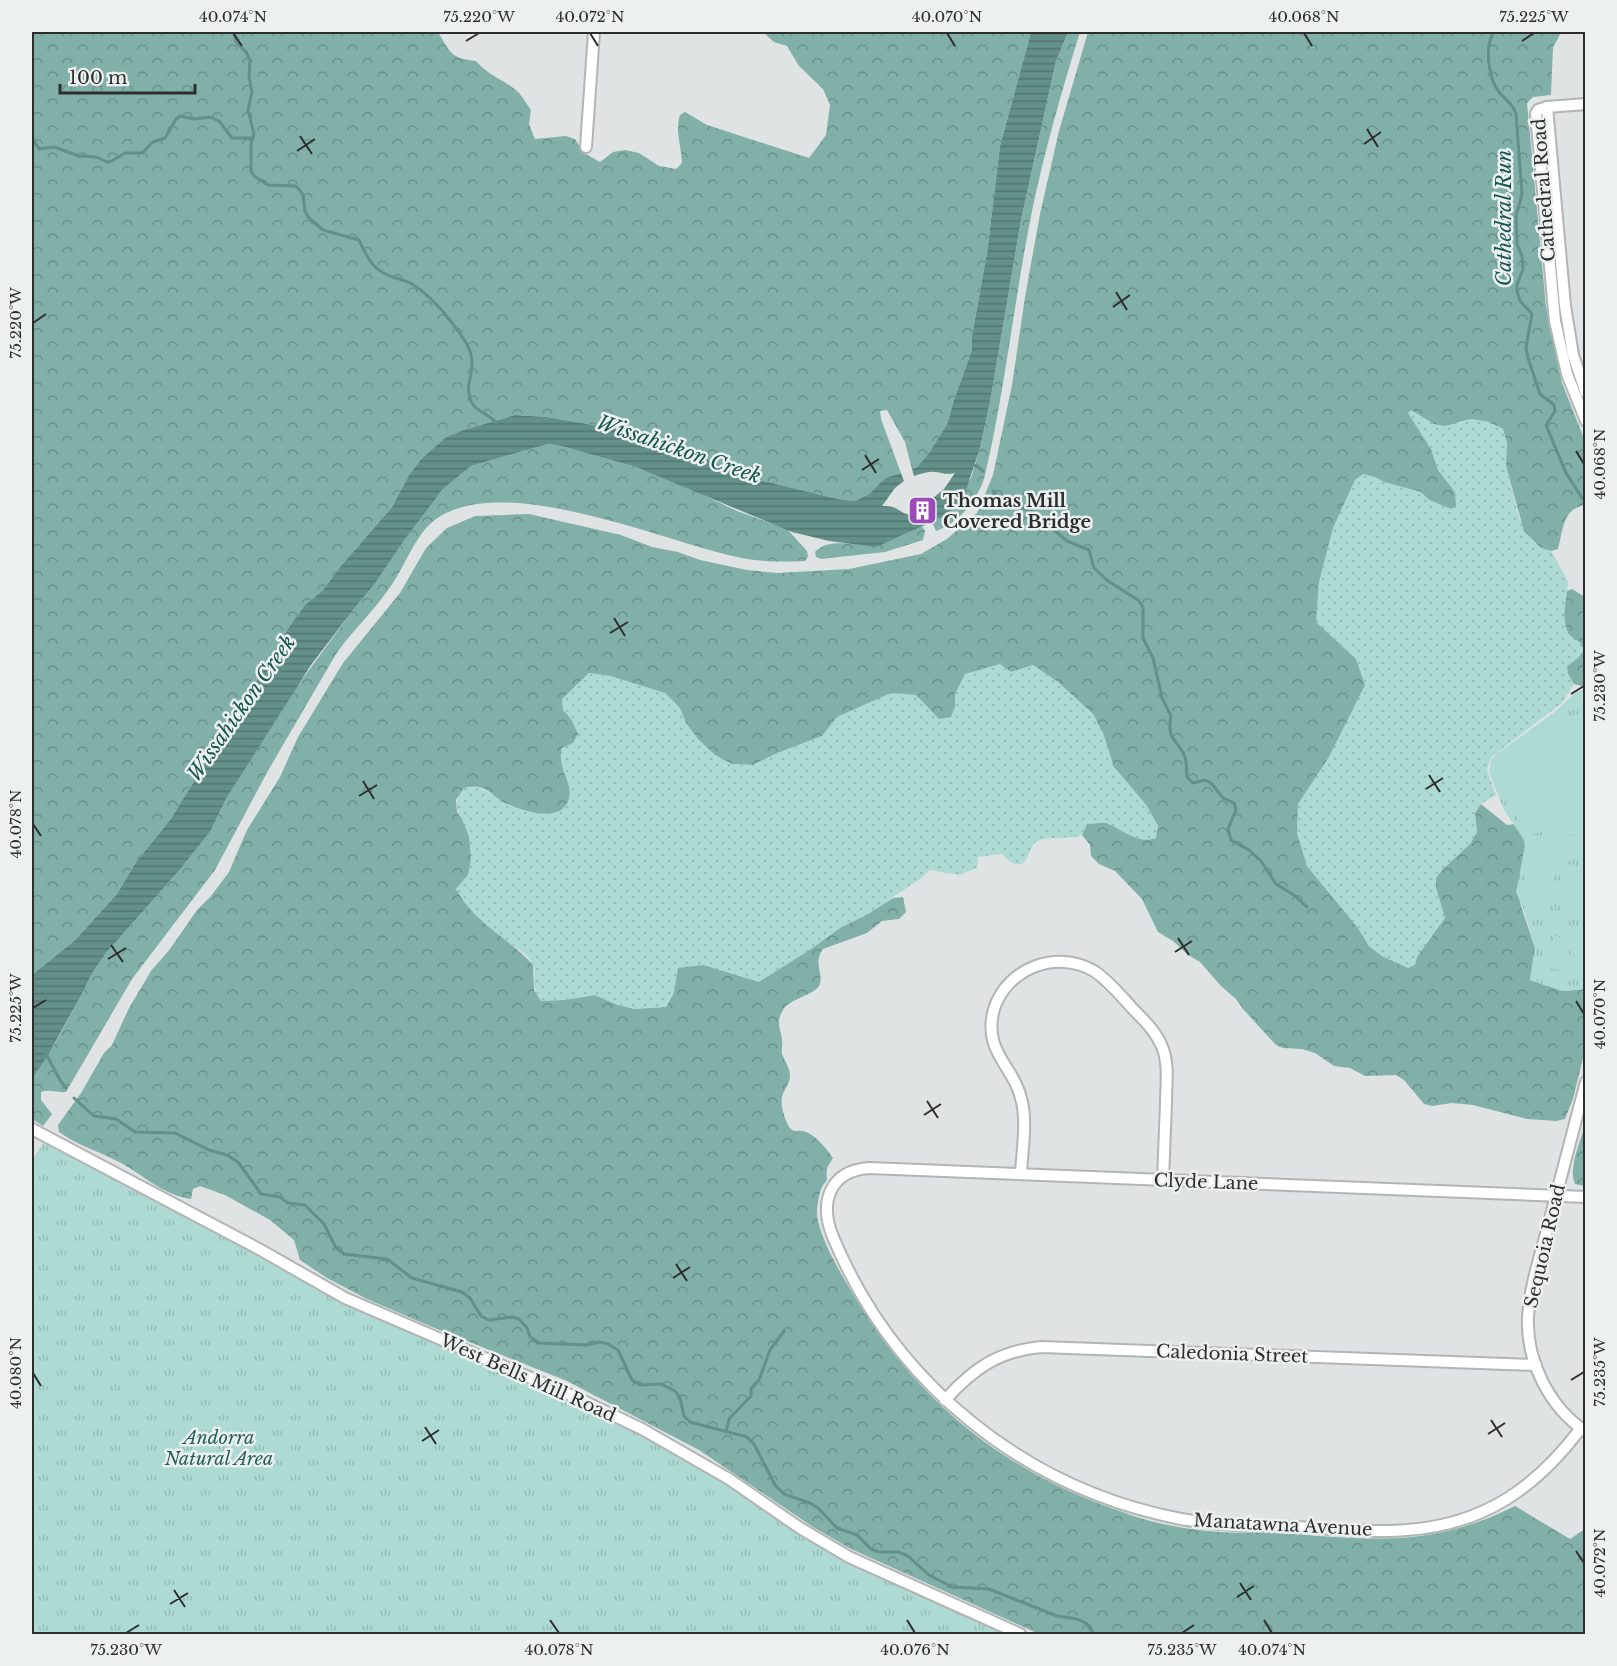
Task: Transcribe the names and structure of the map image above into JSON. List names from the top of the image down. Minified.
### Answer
{"streets":{"street":["Cathedral Road","Clyde Lane","Sequoia Road","Caledonia Street","West Bells Mill Road","Manatawna Avenue"]},"crossings":[["Clyde Lane","Sequoia Road"],["Clyde Lane","Manatawna Avenue"],["Sequoia Road","Caledonia Street"],["Sequoia Road","Manatawna Avenue"],["Caledonia Street","Manatawna Avenue"]],"water":["Cathedral Run","Wissahickon Creek"],"parks":["Andorra Natural Area"],"places":{"building":["Thomas Mill Covered Bridge"]},"scale_bar":"100 m","coordinates":["40.074°N","75.220°W","40.072°N","40.070°N","40.068°N","75.225°W","75.230°W","40.078°N","75.235°W","40.080°N","40.076°N"]}
